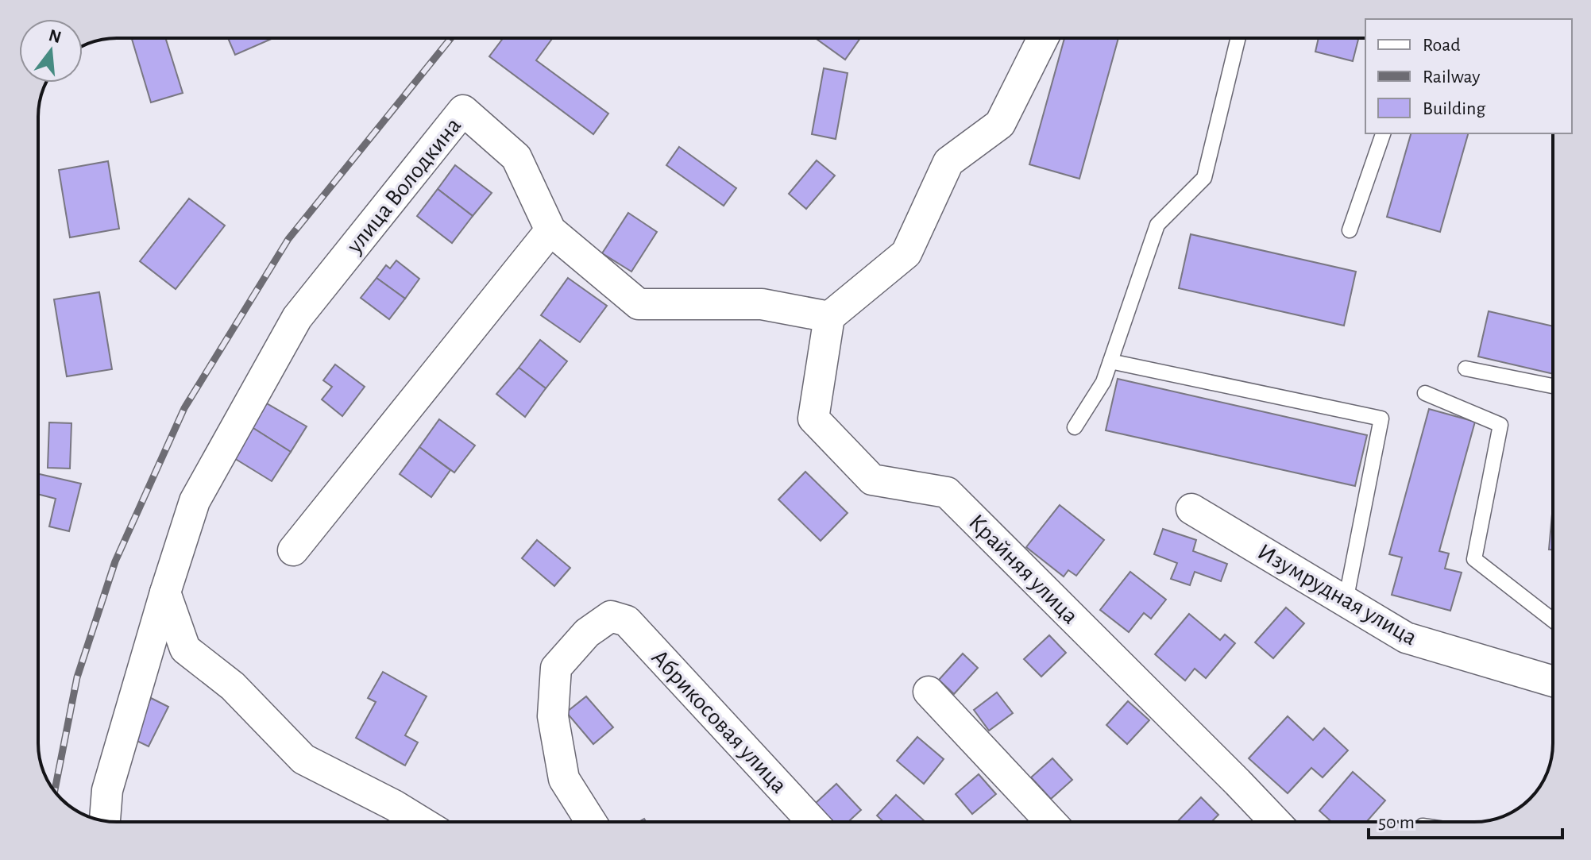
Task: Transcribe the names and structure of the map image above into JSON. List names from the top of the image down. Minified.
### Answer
{"streets":{"street":["улица Володкина","Крайняя улица","Изумрудная улица","Абрикосовая улица"]},"crossings":[["улица Володкина","Крайняя улица"]],"legend":["Road","Railway","Building"],"scale_bar":"50 m","north":"top"}
